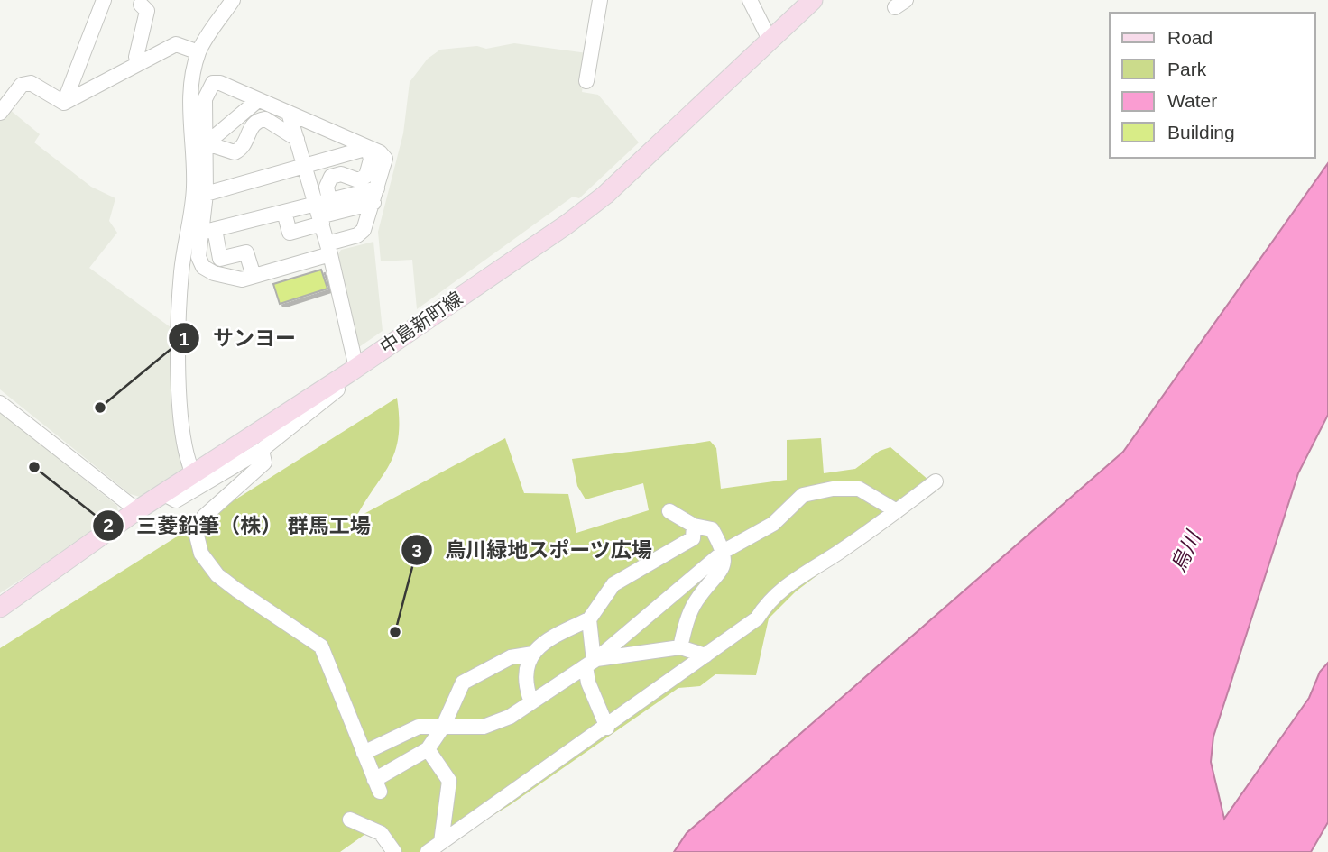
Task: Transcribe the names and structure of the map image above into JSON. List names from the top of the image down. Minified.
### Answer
{"streets":{"main road":["中島新町線"]},"water":["烏川"],"places":["サンヨー","三菱鉛筆（株） 群馬工場","烏川緑地スポーツ広場"],"legend":["Road","Park","Water","Building"]}
